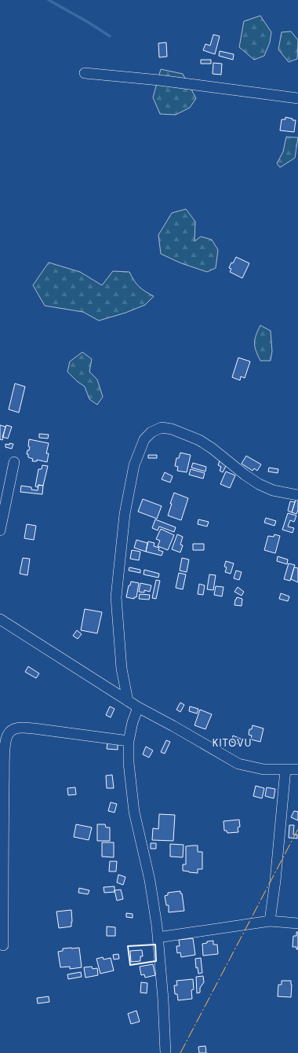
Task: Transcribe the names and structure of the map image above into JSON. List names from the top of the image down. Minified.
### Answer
{"districts":["KITOVU"]}
